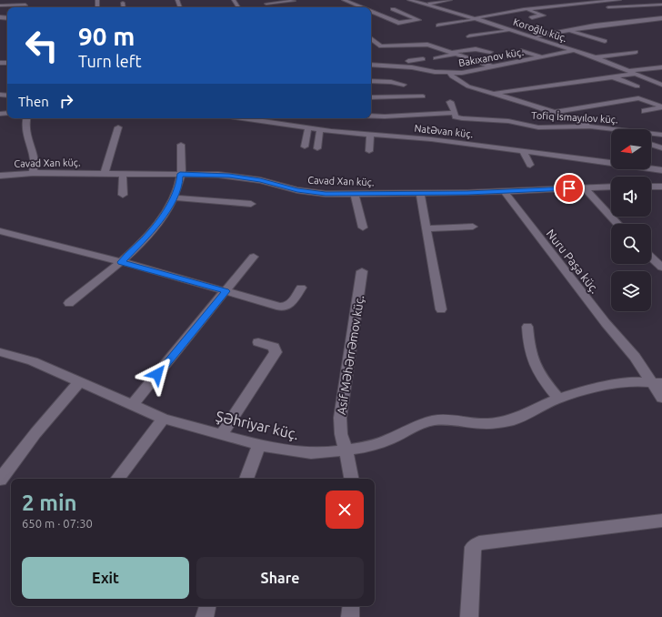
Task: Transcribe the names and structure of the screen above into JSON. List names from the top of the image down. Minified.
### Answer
{"streets":{"street":["Koroğlu küç.","Bakıxanov küç.","Tofiq İsmayılov küç.","Natəvan küç.","Cavad Xan küç.","Nuru Paşa küç.","Asif Məhərrəmov küç.","Şəhriyar küç."]},"crossings":[["Koroğlu küç.","Bakıxanov küç."],["Cavad Xan küç.","Nuru Paşa küç."],["Nuru Paşa küç.","Şəhriyar küç."],["Asif Məhərrəmov küç.","Şəhriyar küç."]],"north":"left","page":{"turn":["90 m","Turn left"],"then":"Then","heading":["2 min","650 m · 07:30"],"buttons":["Exit","Share"]}}
